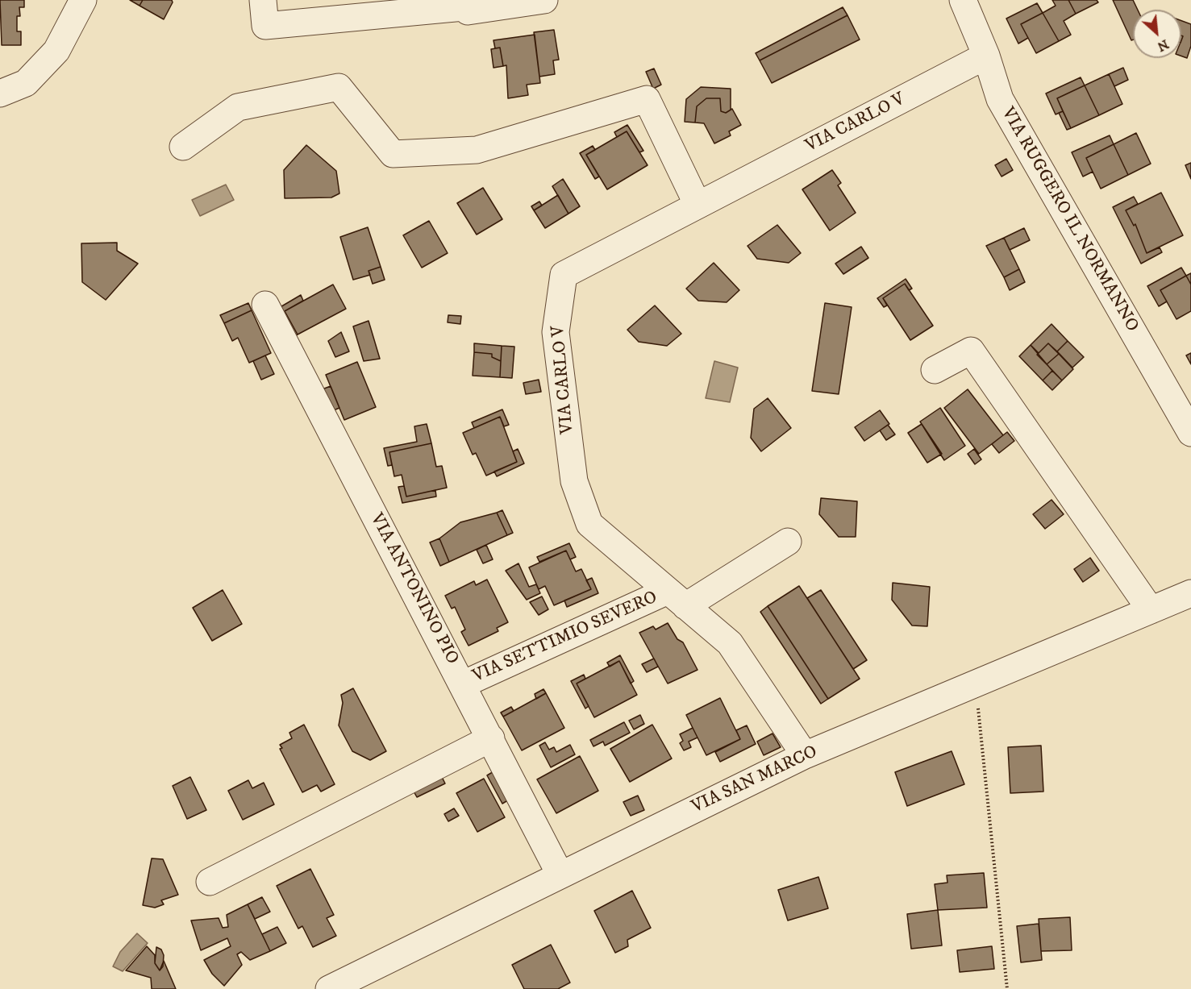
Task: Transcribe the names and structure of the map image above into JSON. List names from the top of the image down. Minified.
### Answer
{"streets":{"street":["VIA CARLO V","VIA RUGGERO IL NORMANNO","VIA ANTONINO PIO","VIA SETTIMIO SEVERO","VIA SAN MARCO"]},"crossings":[["VIA CARLO V","VIA RUGGERO IL NORMANNO"],["VIA CARLO V","VIA SETTIMIO SEVERO"],["VIA CARLO V","VIA SAN MARCO"],["VIA ANTONINO PIO","VIA SETTIMIO SEVERO"],["VIA ANTONINO PIO","VIA SAN MARCO"]],"north":"bottom right"}
